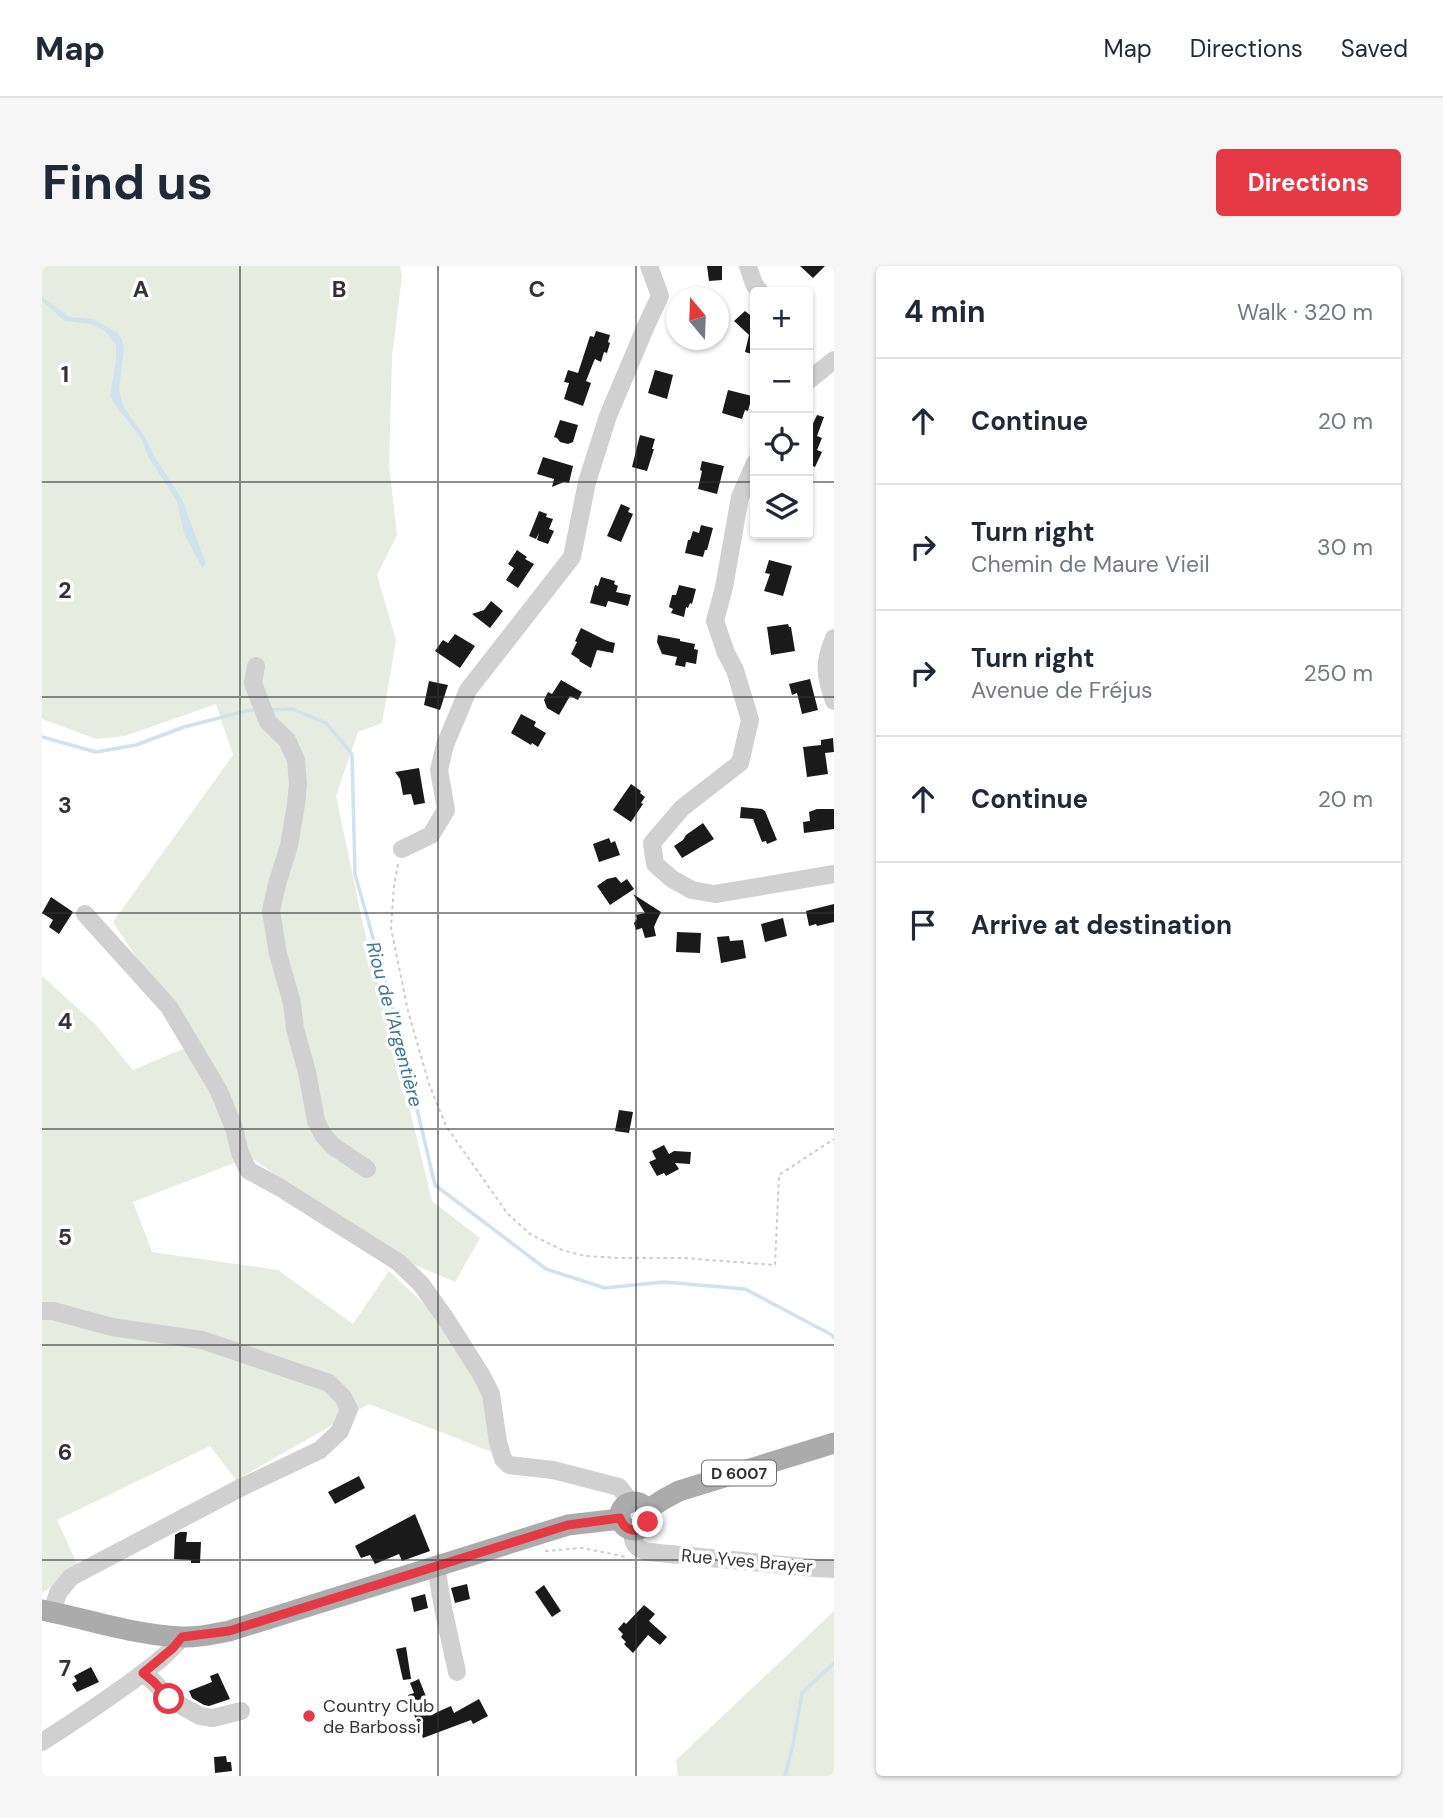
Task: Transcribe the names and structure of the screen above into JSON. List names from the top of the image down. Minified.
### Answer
{"streets":{"main road":["D 6007"],"street":["Rue Yves Brayer"]},"crossings":[["D 6007","Rue Yves Brayer"]],"water":["Riou de l'Argentière"],"places":["Country Club de Barbossi"],"north":"top","page":{"header":"Map","nav":["Map","Directions","Saved"],"buttons":"Directions","title":"Find us","heading":["4 min","Walk · 320 m"],"map_buttons":["+","−"],"list":[["Continue","20 m"],["Turn right","Chemin de Maure Vieil","30 m"],["Turn right","Avenue de Fréjus","250 m"],["Continue","20 m"],"Arrive at destination"]},"grid":{"columns":["A","B","C"],"rows":["1","2","3","4","5","6","7"]}}
